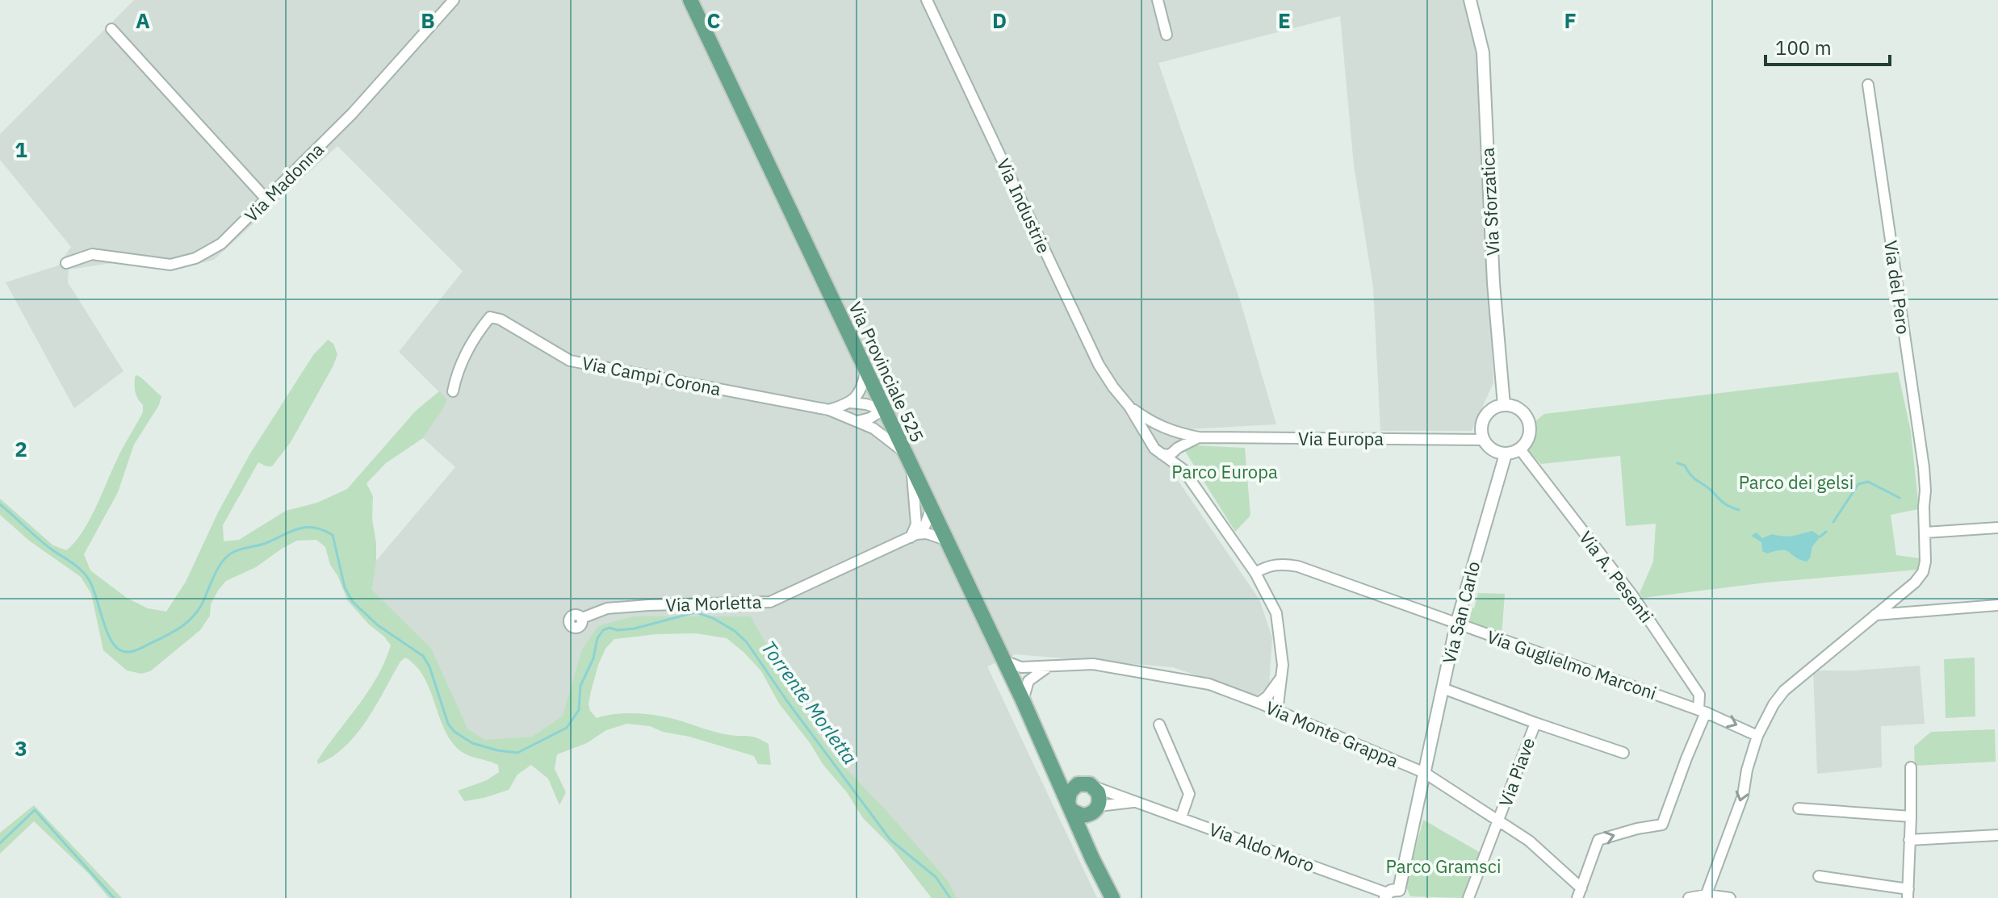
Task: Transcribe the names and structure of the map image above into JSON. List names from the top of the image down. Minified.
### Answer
{"streets":{"main road":["Via Provinciale 525"],"street":["Via Madonna","Via Sforzatica","Via Industrie","Via del Pero","Via Campi Corona","Via Europa","Via A. Pesenti","Via Morletta","Via San Carlo","Via Guglielmo Marconi","Via Monte Grappa","Via Piave","Via Aldo Moro"]},"crossings":[["Via Sforzatica","Via Europa"],["Via Sforzatica","Via A. Pesenti"],["Via Sforzatica","Via San Carlo"],["Via Industrie","Via Europa"],["Via Industrie","Via Guglielmo Marconi"],["Via Industrie","Via Monte Grappa"],["Via del Pero","Via Guglielmo Marconi"],["Via Provinciale 525","Via Campi Corona"],["Via Provinciale 525","Via Aldo Moro"],["Via Europa","Via A. Pesenti"],["Via Europa","Via San Carlo"],["Via A. Pesenti","Via San Carlo"],["Via A. Pesenti","Via Guglielmo Marconi"],["Via San Carlo","Via Guglielmo Marconi"],["Via San Carlo","Via Monte Grappa"],["Via San Carlo","Via Piave"],["Via San Carlo","Via Aldo Moro"],["Via Monte Grappa","Via Piave"]],"water":["Torrente Morletta"],"parks":["Parco Europa","Parco dei gelsi","Parco Gramsci"],"scale_bar":"100 m","grid":{"columns":["A","B","C","D","E","F"],"rows":["1","2","3"]}}
